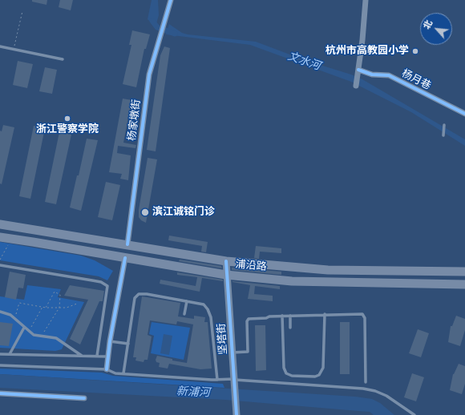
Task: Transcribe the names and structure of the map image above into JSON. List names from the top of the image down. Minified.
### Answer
{"streets":{"main road":["浦沿路"],"street":["杨月巷","杨家墩街","坚塔街"]},"crossings":[["杨家墩街","浦沿路"],["浦沿路","坚塔街"]],"water":["文水河","新浦河"],"places":["杭州市高教园小学","浙江警察学院","滨江诚铭门诊"],"north":"top left"}
